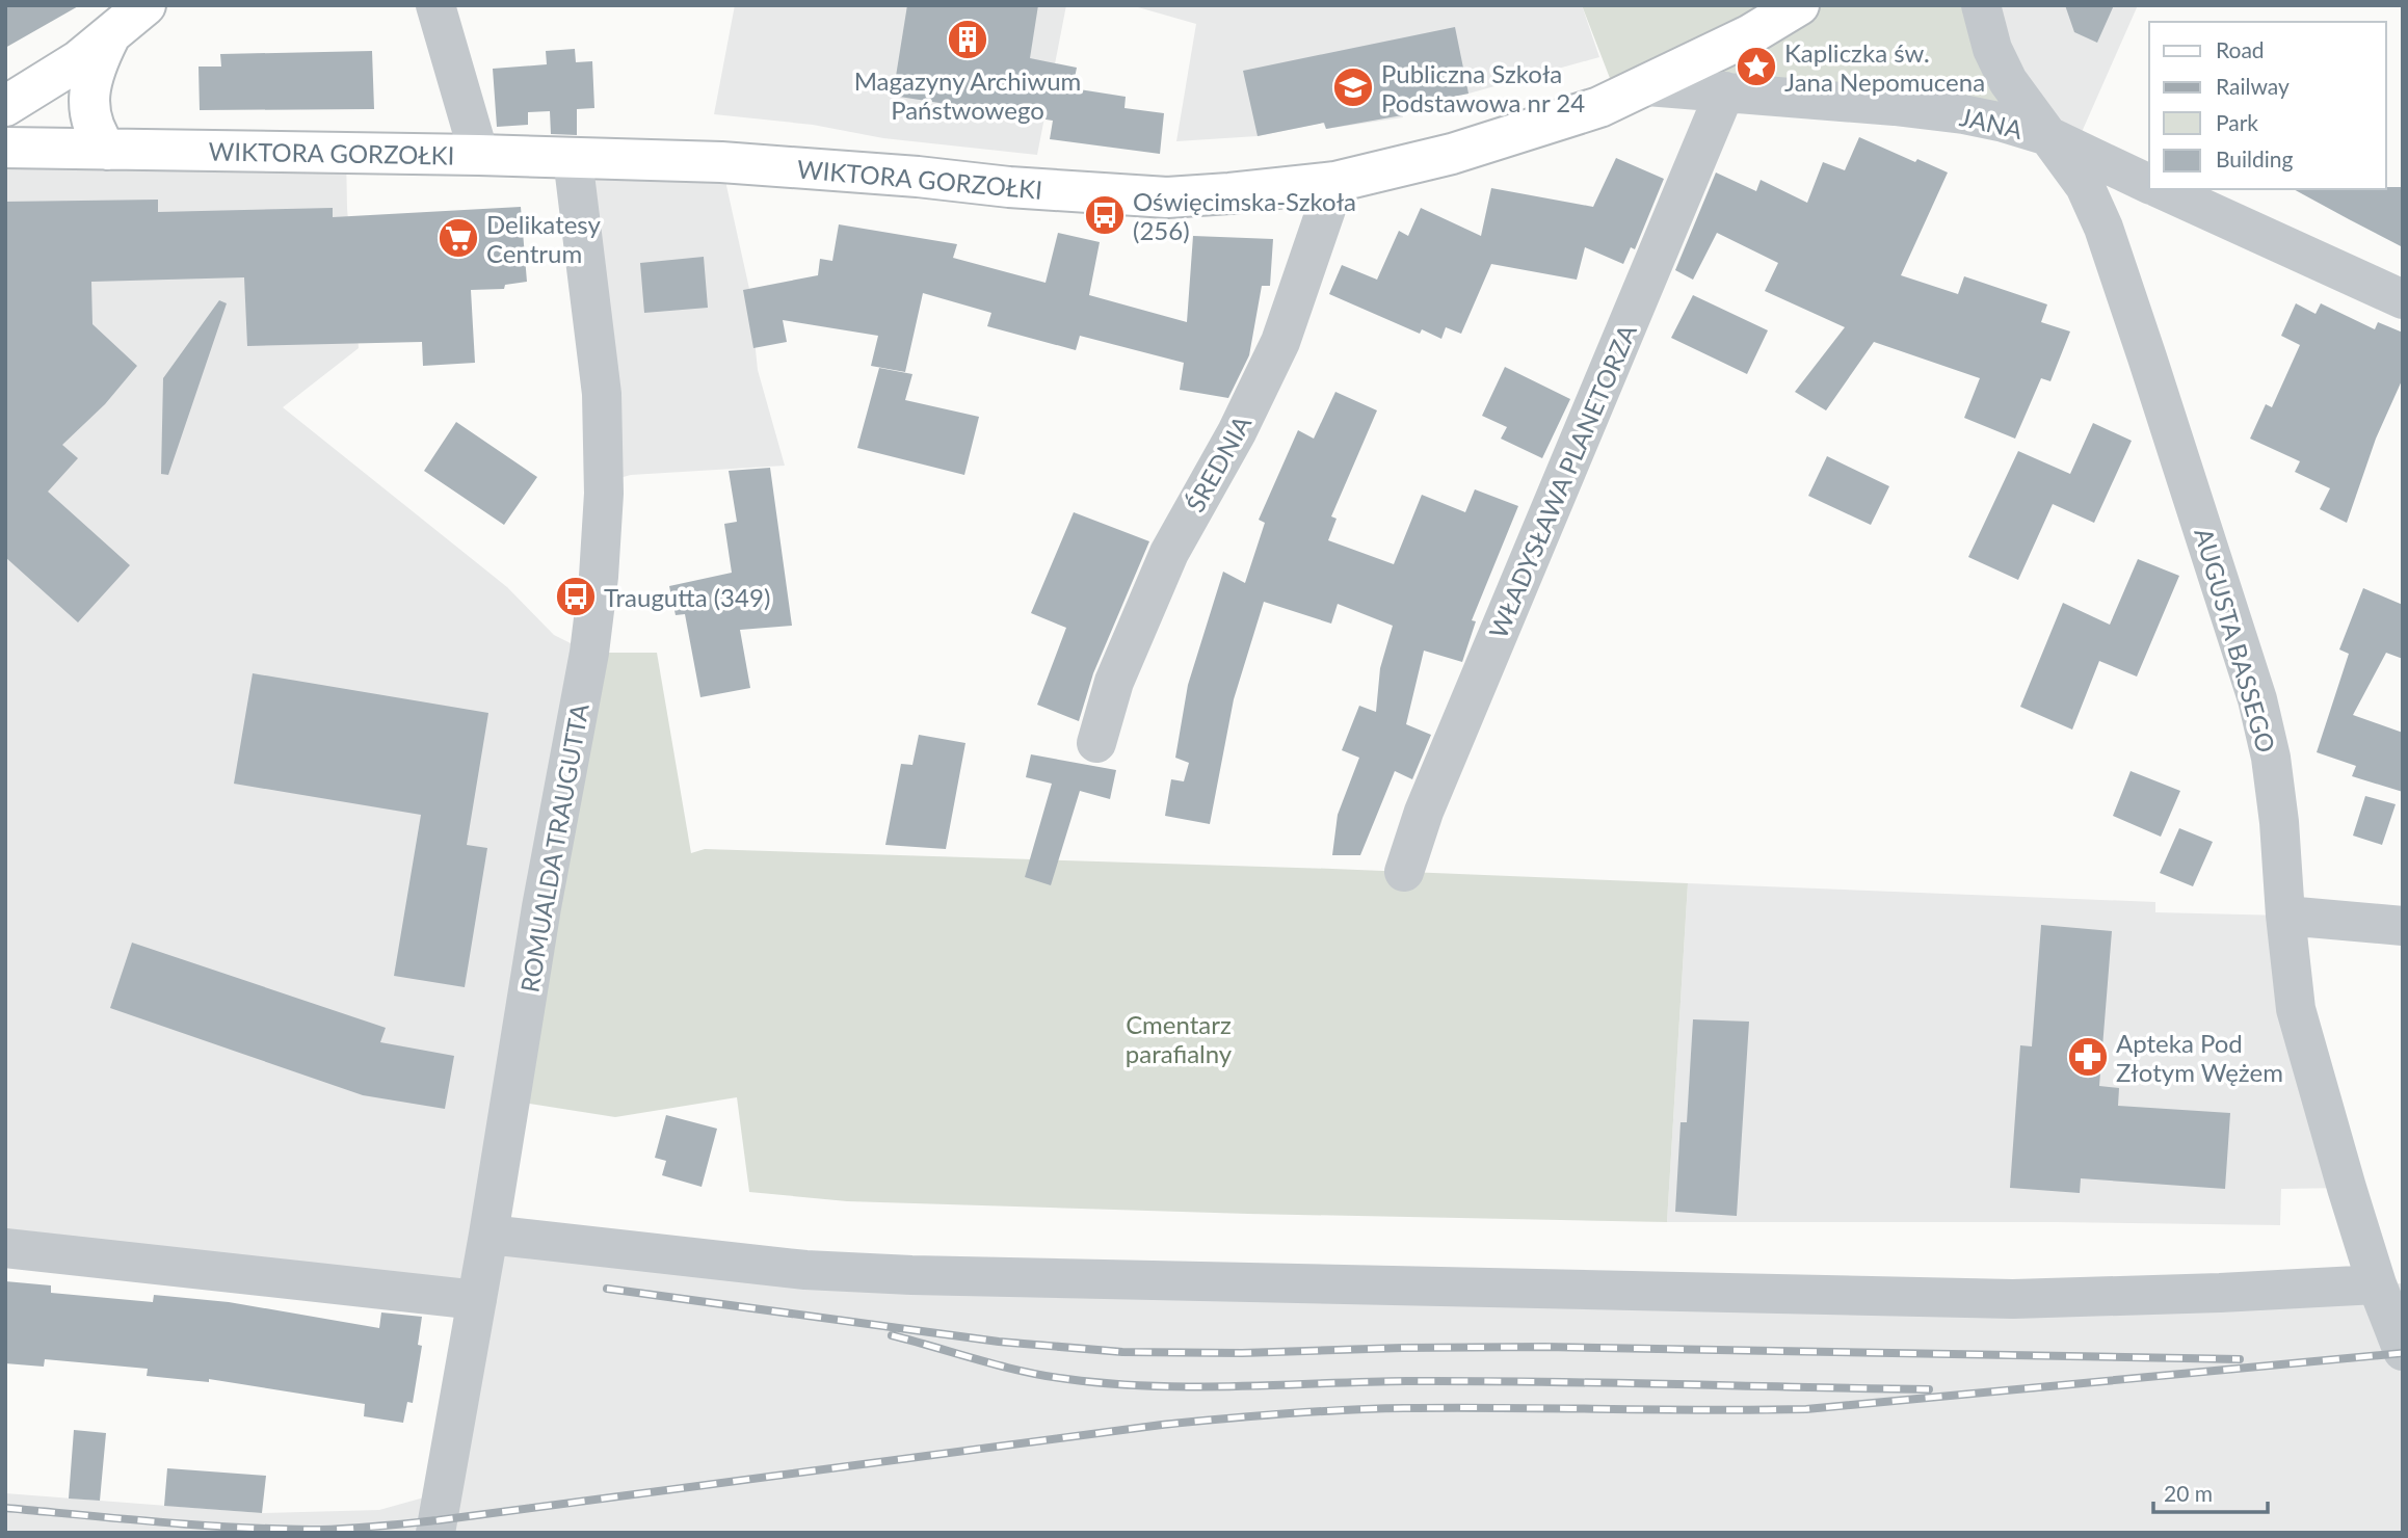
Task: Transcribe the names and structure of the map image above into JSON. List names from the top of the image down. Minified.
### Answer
{"streets":{"main road":["WIKTORA GORZOŁKI"],"street":["JANA","ŚREDNIA","WŁADYSŁAWA PLANETORZA","AUGUSTA BASSEGO","ROMUALDA TRAUGUTTA"]},"crossings":[["JANA","WIKTORA GORZOŁKI"],["JANA","WŁADYSŁAWA PLANETORZA"],["JANA","AUGUSTA BASSEGO"],["WIKTORA GORZOŁKI","ŚREDNIA"],["WIKTORA GORZOŁKI","ROMUALDA TRAUGUTTA"]],"parks":["Cmentarz parafialny"],"places":{"building":["Magazyny Archiwum Państwowego"],"place":["Kapliczka św. Jana Nepomucena"],"school or university":["Publiczna Szkoła Podstawowa nr 24"],"bus stop":["Oświęcimska-Szkoła (256)","Traugutta (349)"],"supermarket":["Delikatesy Centrum"],"pharmacy":["Apteka Pod Złotym Wężem"]},"legend":["Road","Railway","Park","Building"],"scale_bar":"20 m"}
